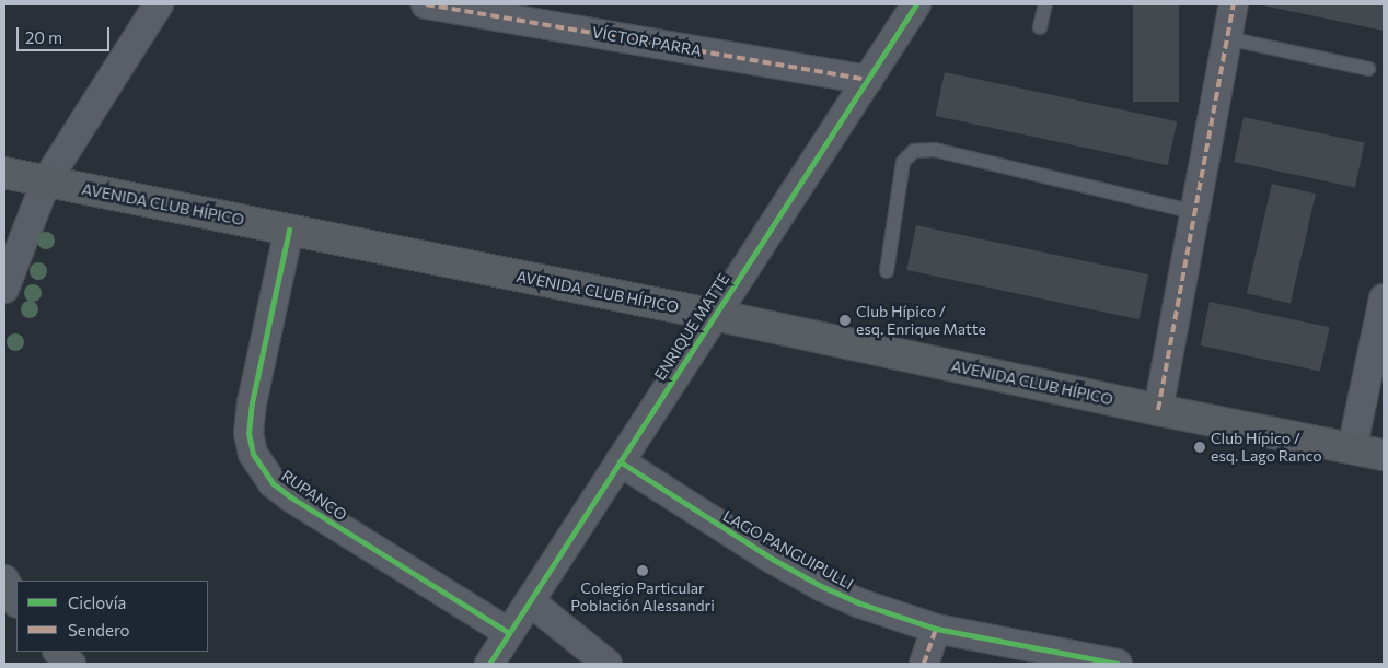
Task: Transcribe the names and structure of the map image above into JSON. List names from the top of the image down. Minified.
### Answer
{"streets":{"main road":["AVENIDA CLUB HÍPICO"],"street":["VÍCTOR PARRA","ENRIQUE MATTE","RUPANCO","LAGO PANGUIPULLI"]},"crossings":[["VÍCTOR PARRA","ENRIQUE MATTE"],["AVENIDA CLUB HÍPICO","ENRIQUE MATTE"],["AVENIDA CLUB HÍPICO","RUPANCO"],["ENRIQUE MATTE","RUPANCO"],["ENRIQUE MATTE","LAGO PANGUIPULLI"]],"places":["Club Hípico / esq. Enrique Matte","Club Hípico / esq. Lago Ranco","Colegio Particular Población Alessandri"],"legend":["Ciclovía","Sendero"],"scale_bar":"20 m"}
